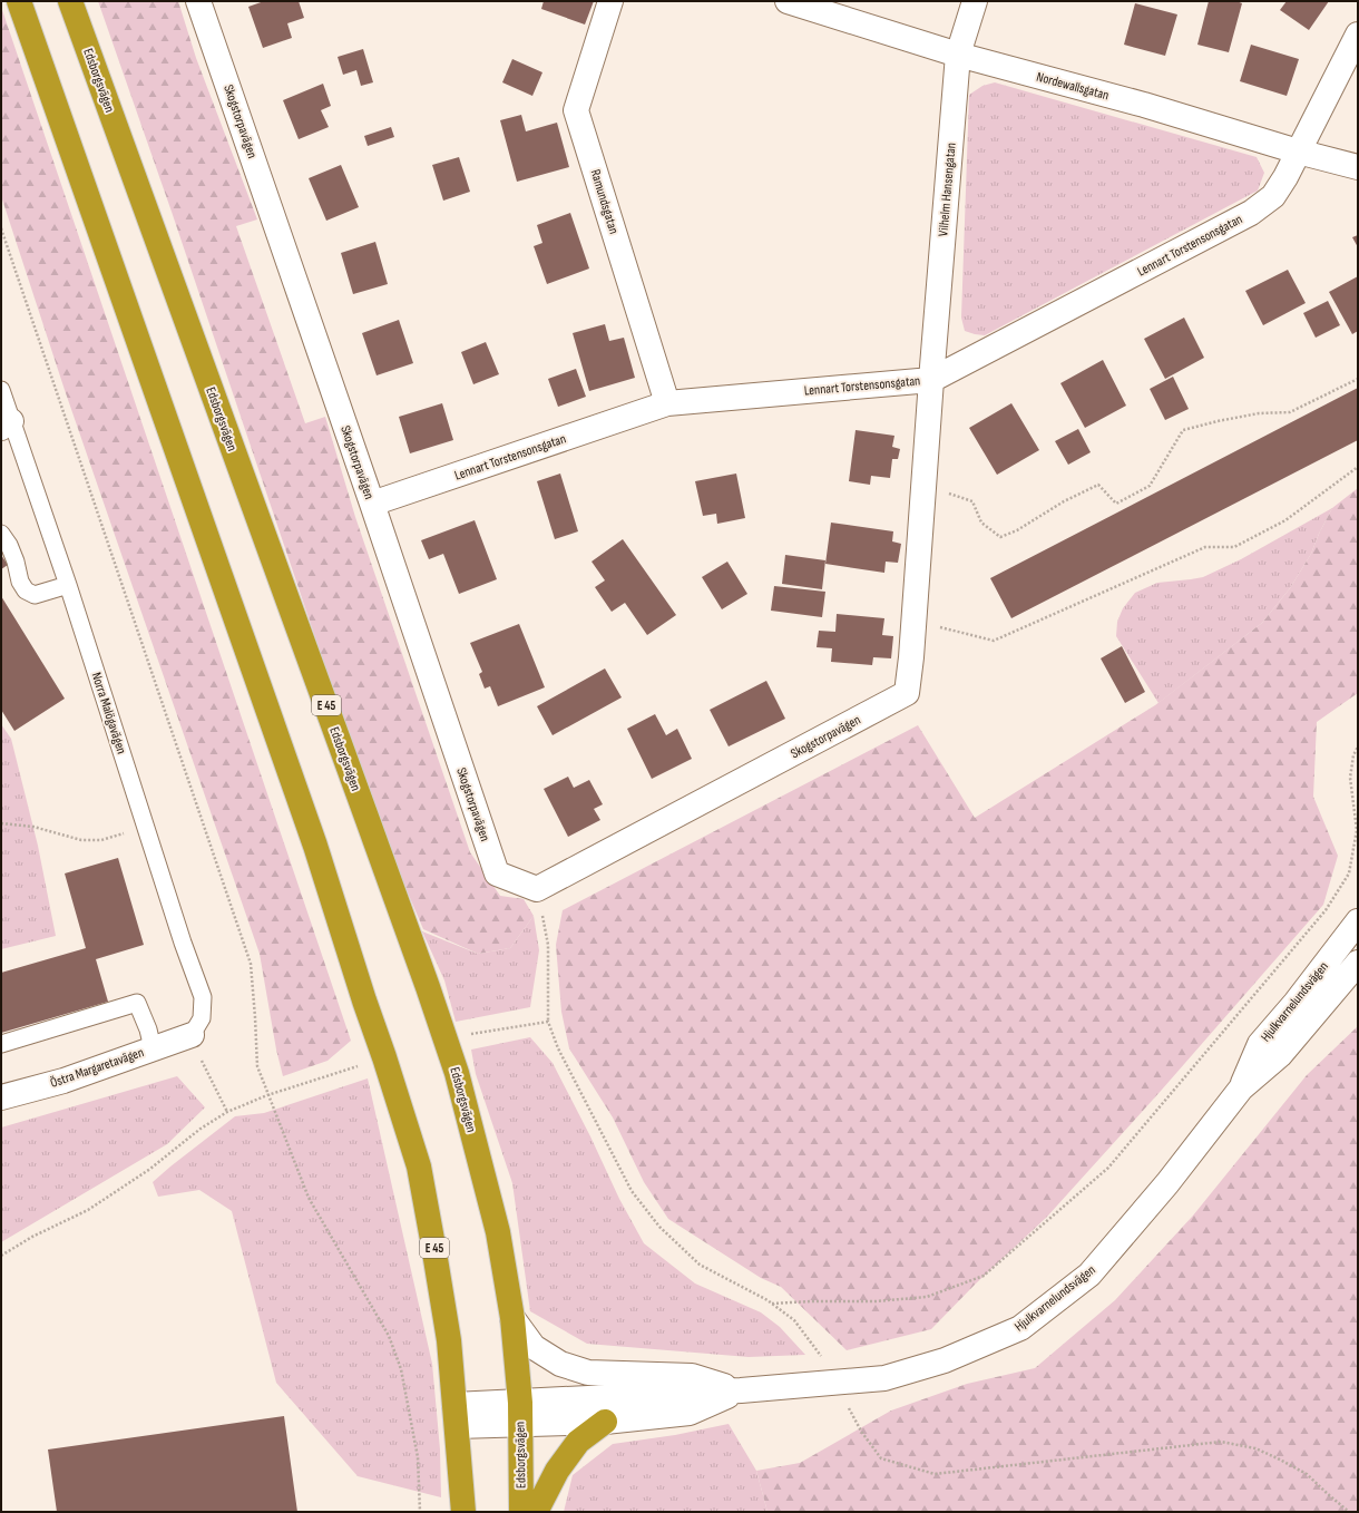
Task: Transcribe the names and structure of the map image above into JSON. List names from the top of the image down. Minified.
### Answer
{"streets":{"highway":["Edsborgsvägen","E 45"],"street":["Nordewallsgatan","Skogstorpavägen","Vilhelm Hansengatan","Ramundsgatan","Lennart Torstensonsgatan","Hjulkvarnelundsvägen","Östra Margaretavägen"],"lane":["Norra Malögavägen"]},"crossings":[["Edsborgsvägen","Hjulkvarnelundsvägen"],["Nordewallsgatan","Vilhelm Hansengatan"],["Nordewallsgatan","Lennart Torstensonsgatan"],["Skogstorpavägen","Vilhelm Hansengatan"],["Skogstorpavägen","Lennart Torstensonsgatan"],["Vilhelm Hansengatan","Lennart Torstensonsgatan"],["Ramundsgatan","Lennart Torstensonsgatan"],["Norra Malögavägen","Östra Margaretavägen"]]}
